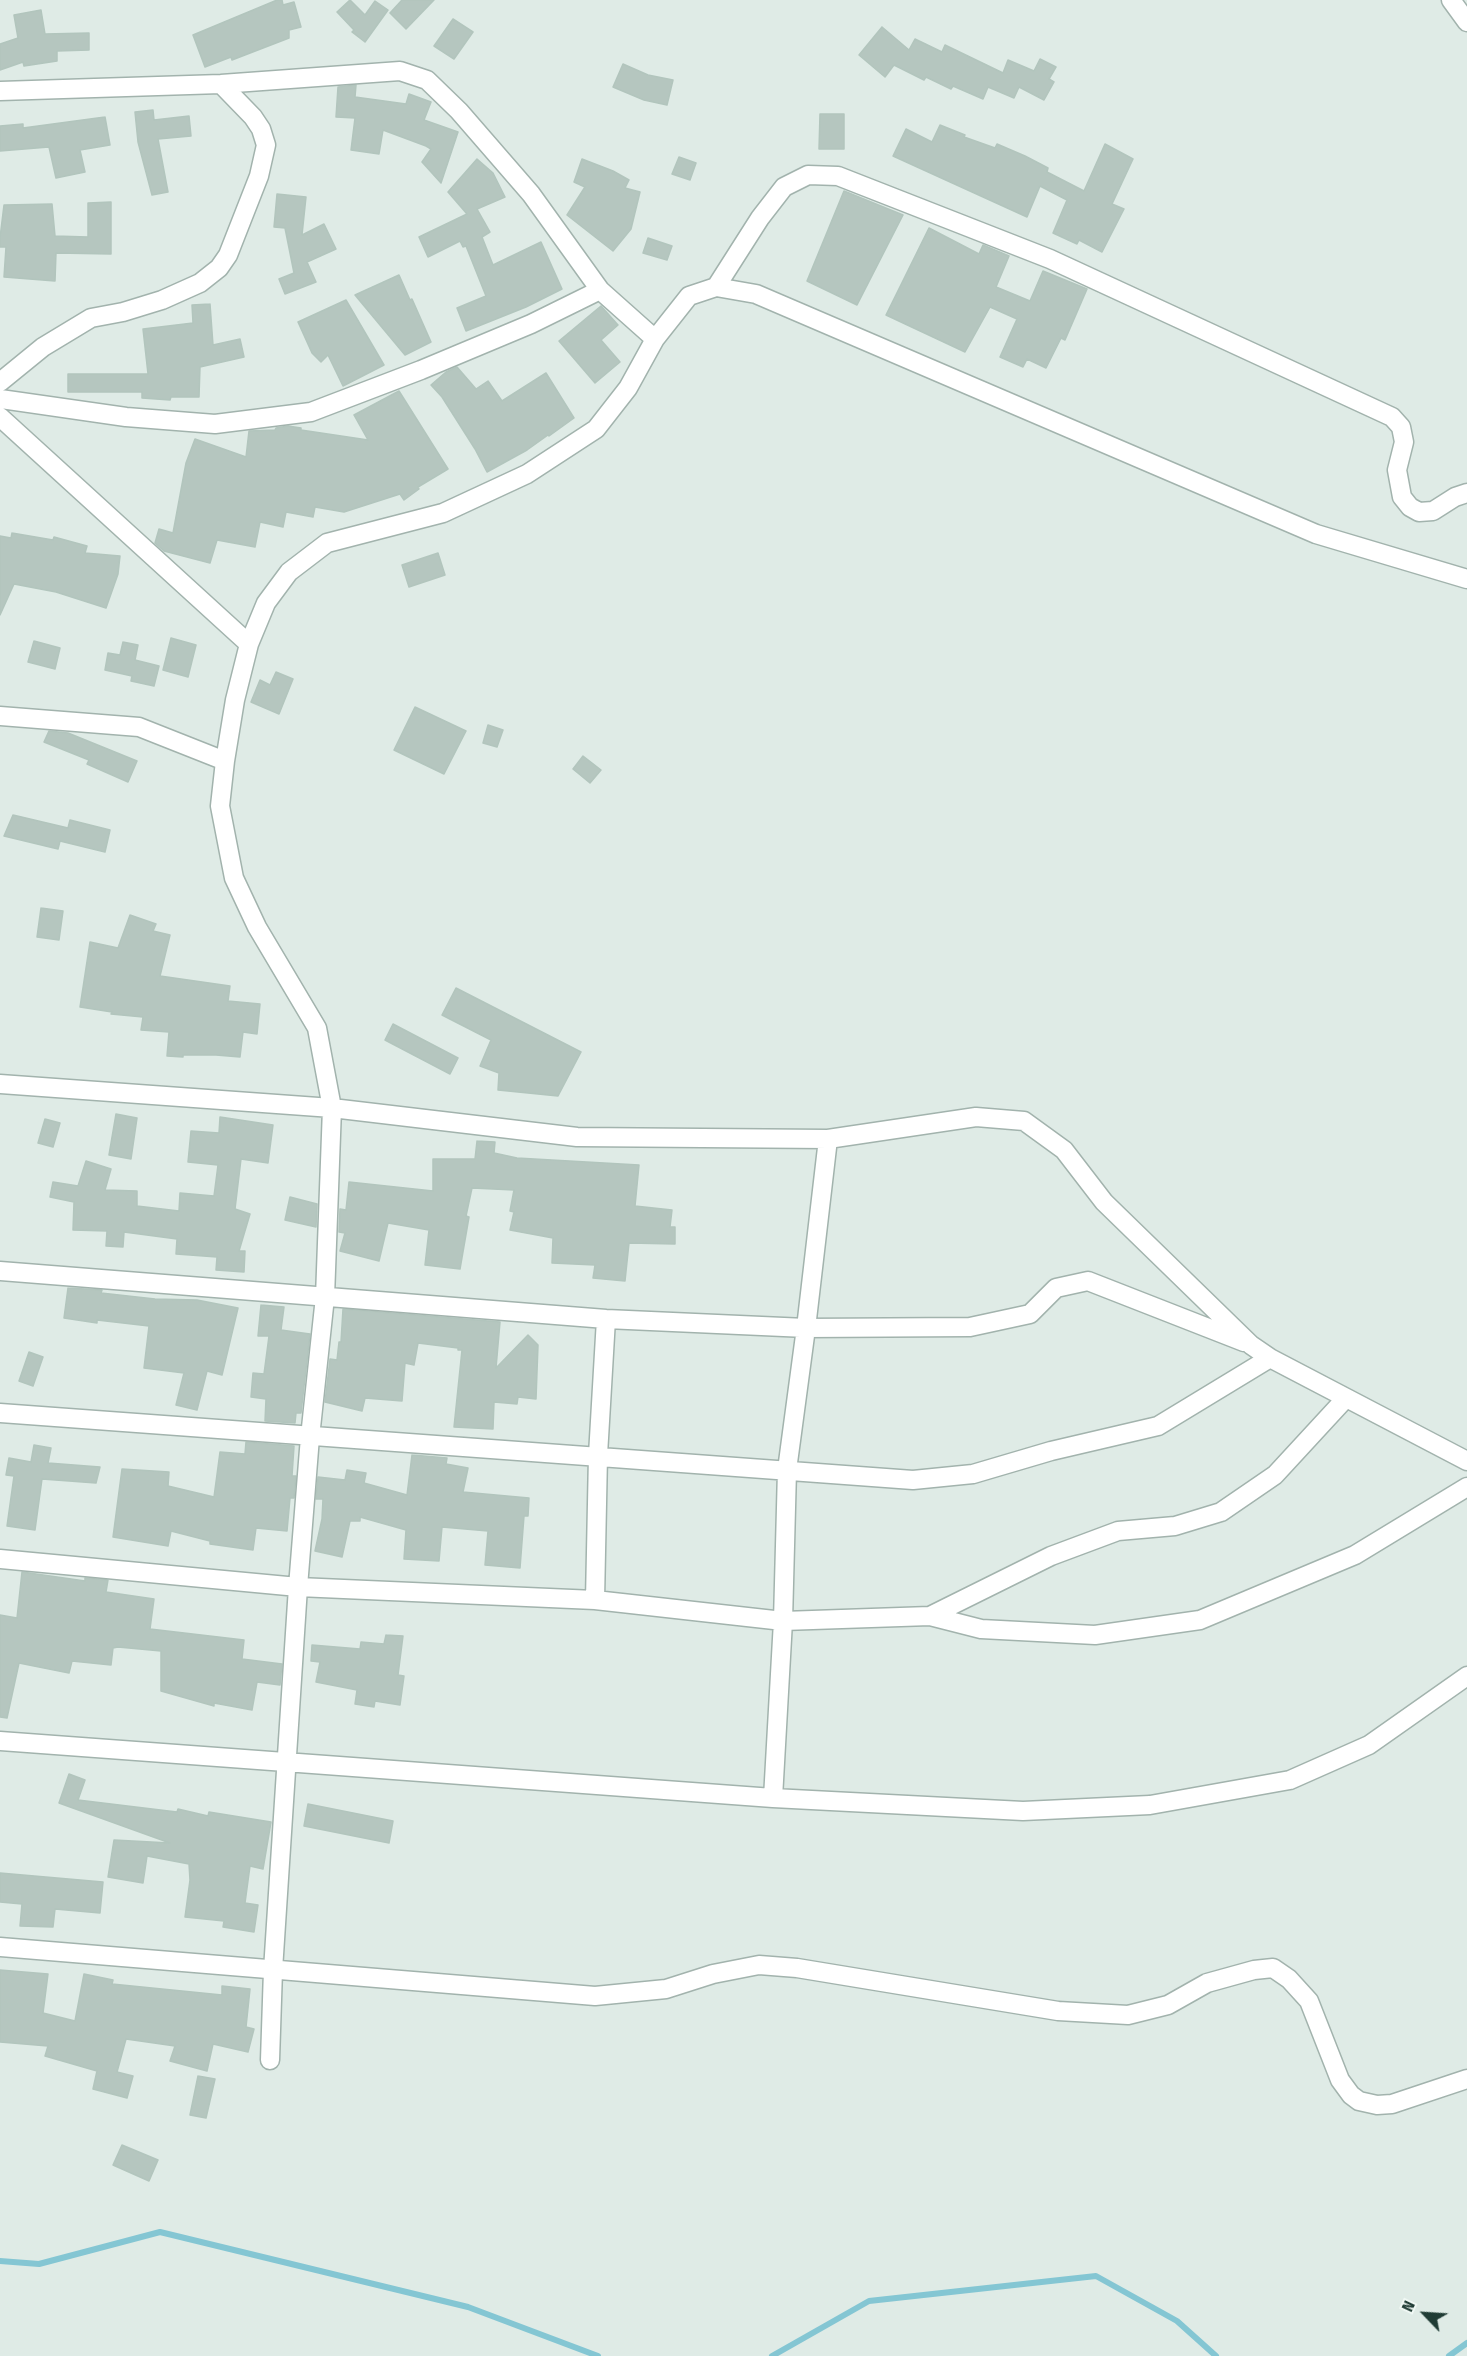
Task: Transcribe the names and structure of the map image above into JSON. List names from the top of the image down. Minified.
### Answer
{"north":"top left"}
